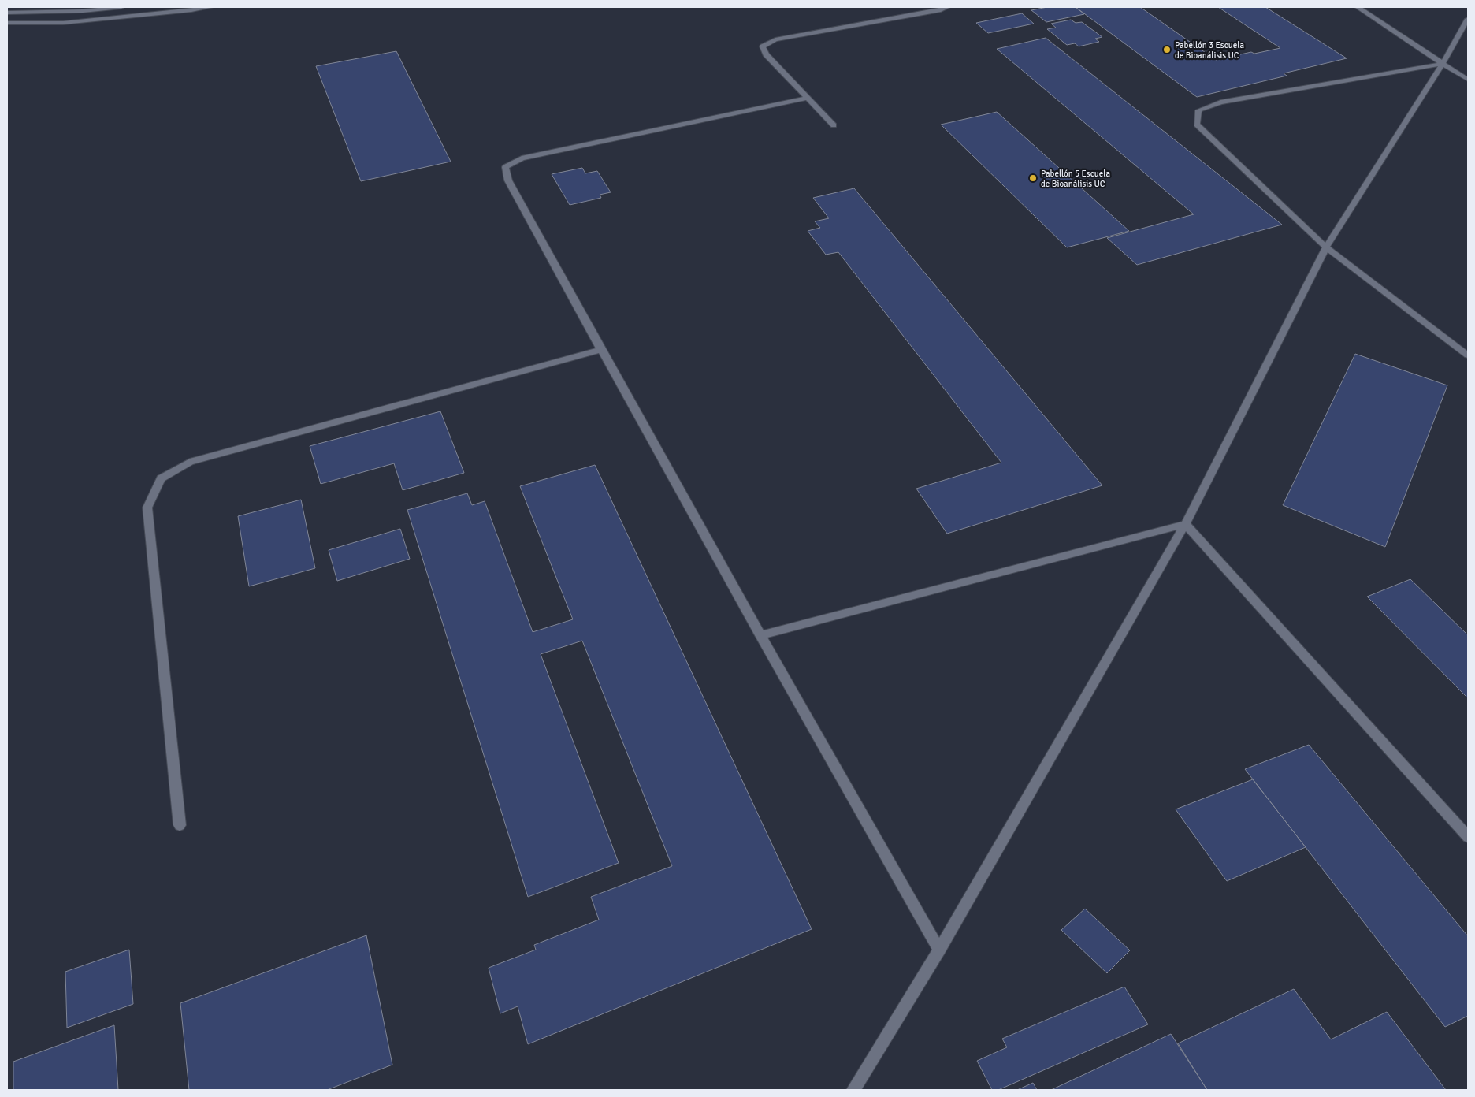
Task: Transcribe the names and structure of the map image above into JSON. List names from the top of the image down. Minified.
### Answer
{"places":["Pabellón 3 Escuela de Bioanálisis UC","Pabellón 5 Escuela de Bioanálisis UC"]}
